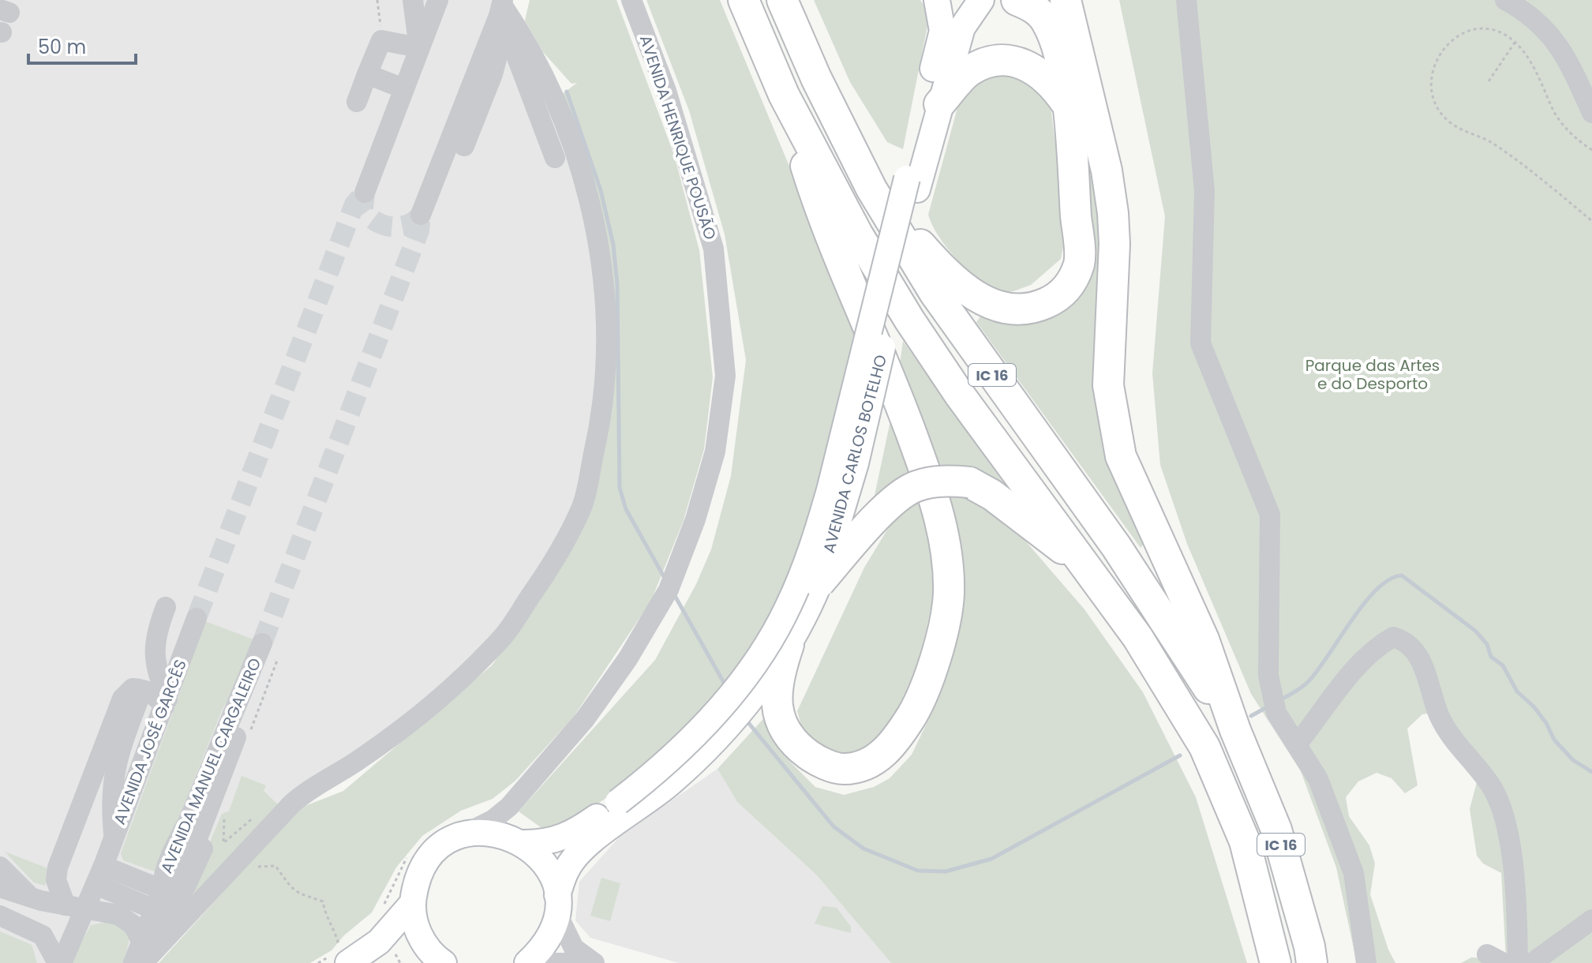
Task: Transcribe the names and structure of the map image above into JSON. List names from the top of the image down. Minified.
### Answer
{"streets":{"highway":["IC 16"],"main road":["AVENIDA CARLOS BOTELHO"],"street":["AVENIDA HENRIQUE POUSÃO","AVENIDA JOSÉ GARCÊS","AVENIDA MANUEL CARGALEIRO"]},"parks":["Parque das Artes e do Desporto"],"scale_bar":"50 m"}
